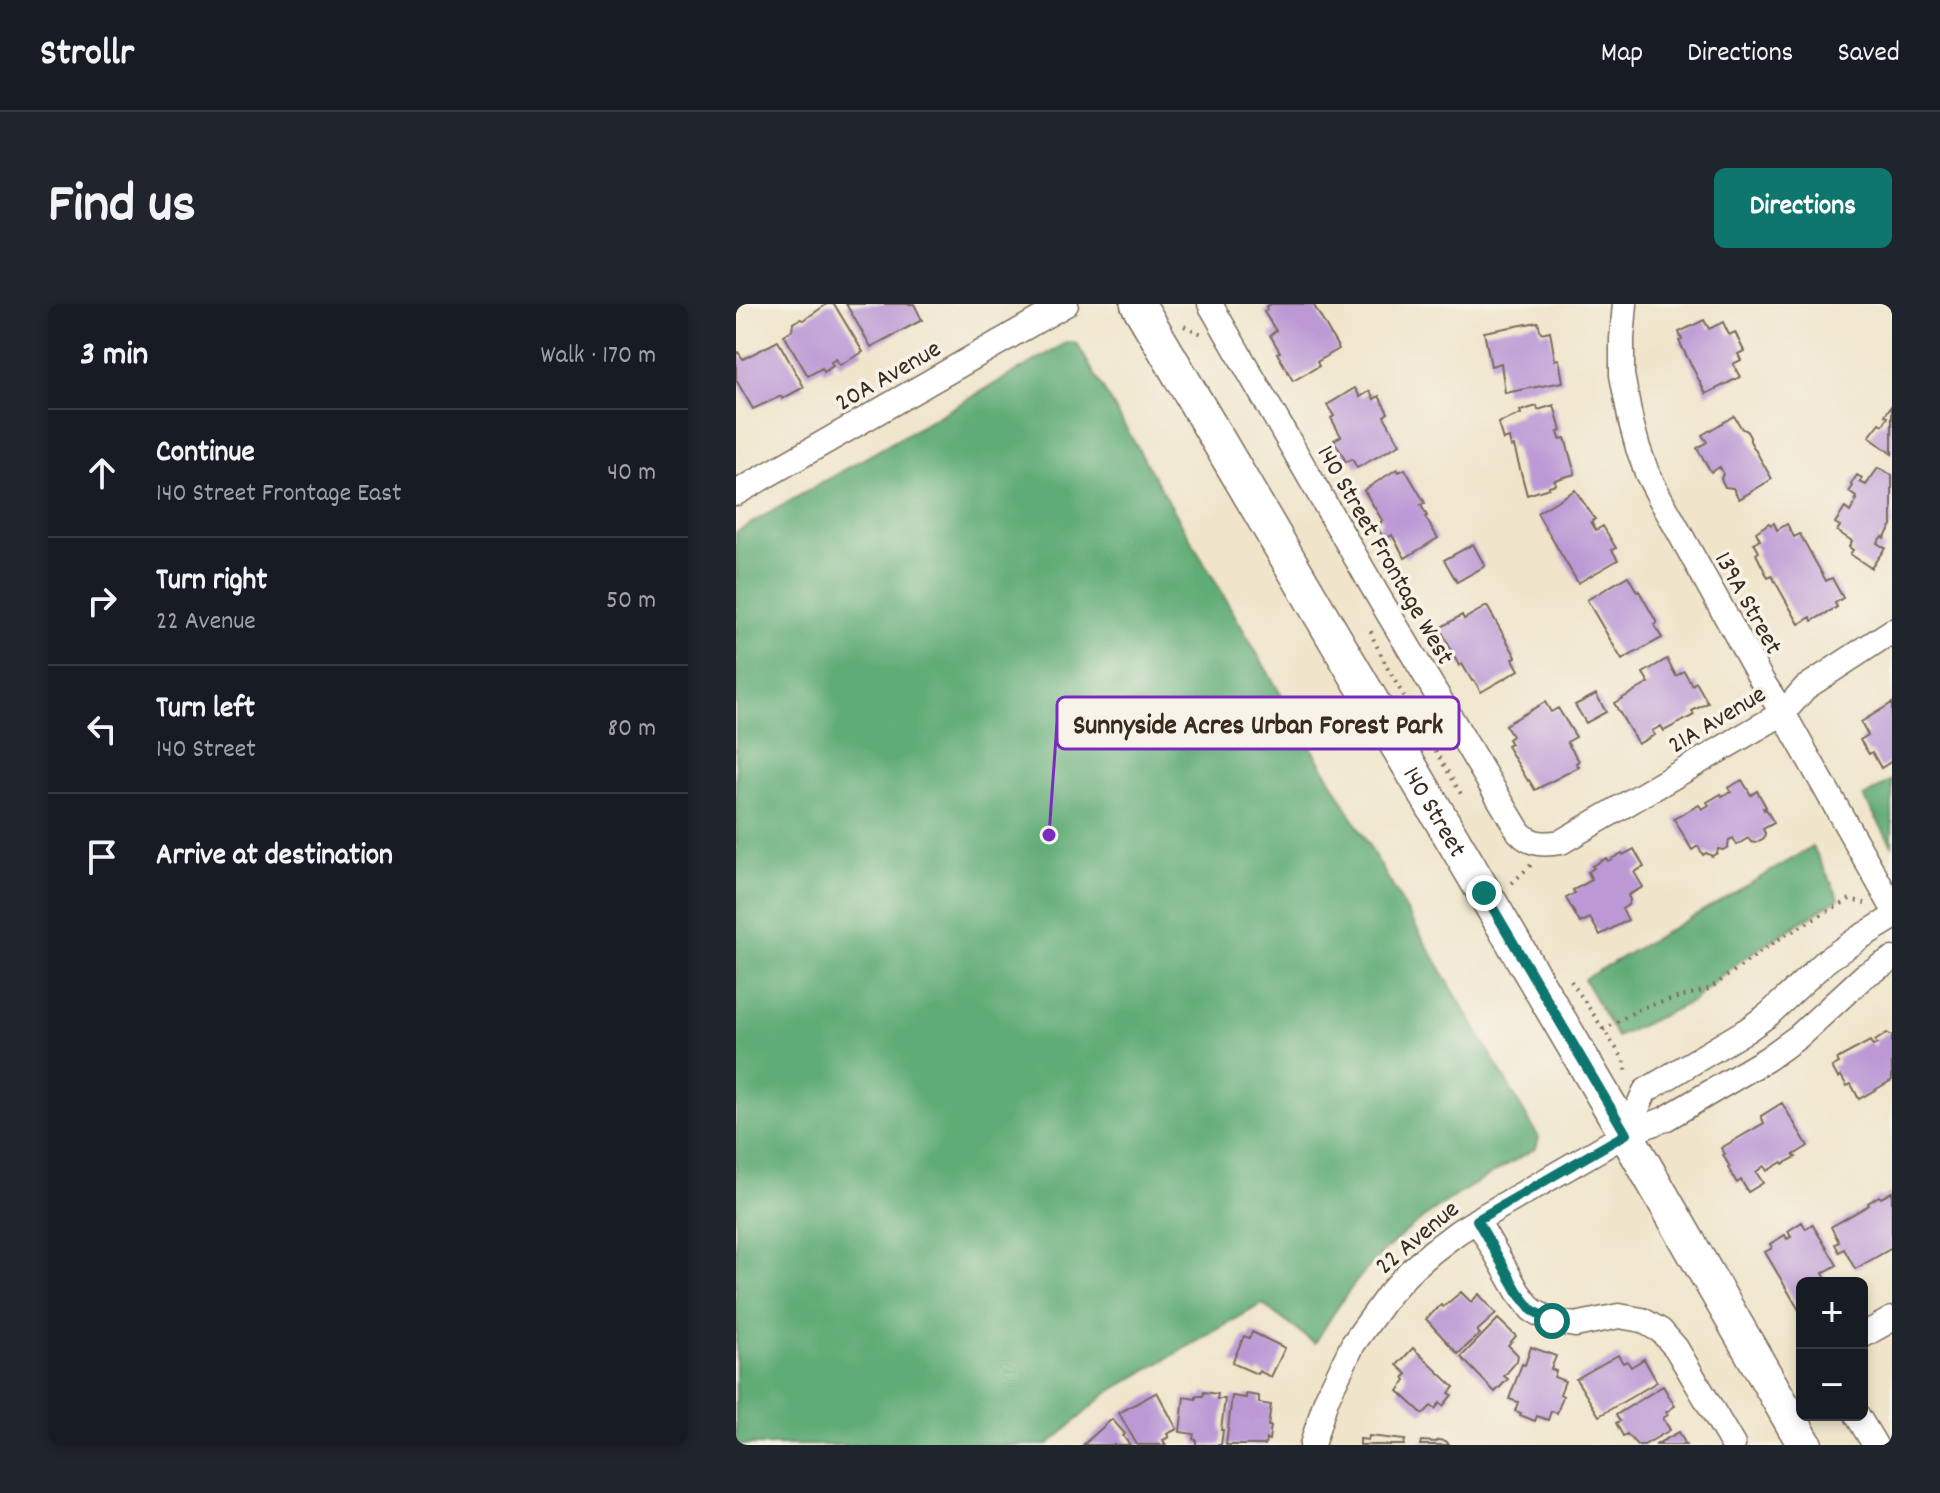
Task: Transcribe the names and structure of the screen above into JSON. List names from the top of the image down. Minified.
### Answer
{"streets":{"main road":["140 Street"],"street":["20A Avenue","140 Street Frontage West","139A Street","21A Avenue","22 Avenue"]},"crossings":[["140 Street Frontage West","21A Avenue"],["139A Street","21A Avenue"],["140 Street","22 Avenue"]],"places":["Sunnyside Acres Urban Forest Park"],"page":{"header":"Strollr","nav":["Map","Directions","Saved"],"title":"Find us","buttons":"Directions","heading":["3 min","Walk · 170 m"],"list":[["Continue","140 Street Frontage East","40 m"],["Turn right","22 Avenue","50 m"],["Turn left","140 Street","80 m"],"Arrive at destination"],"map_buttons":["+","−"]}}
